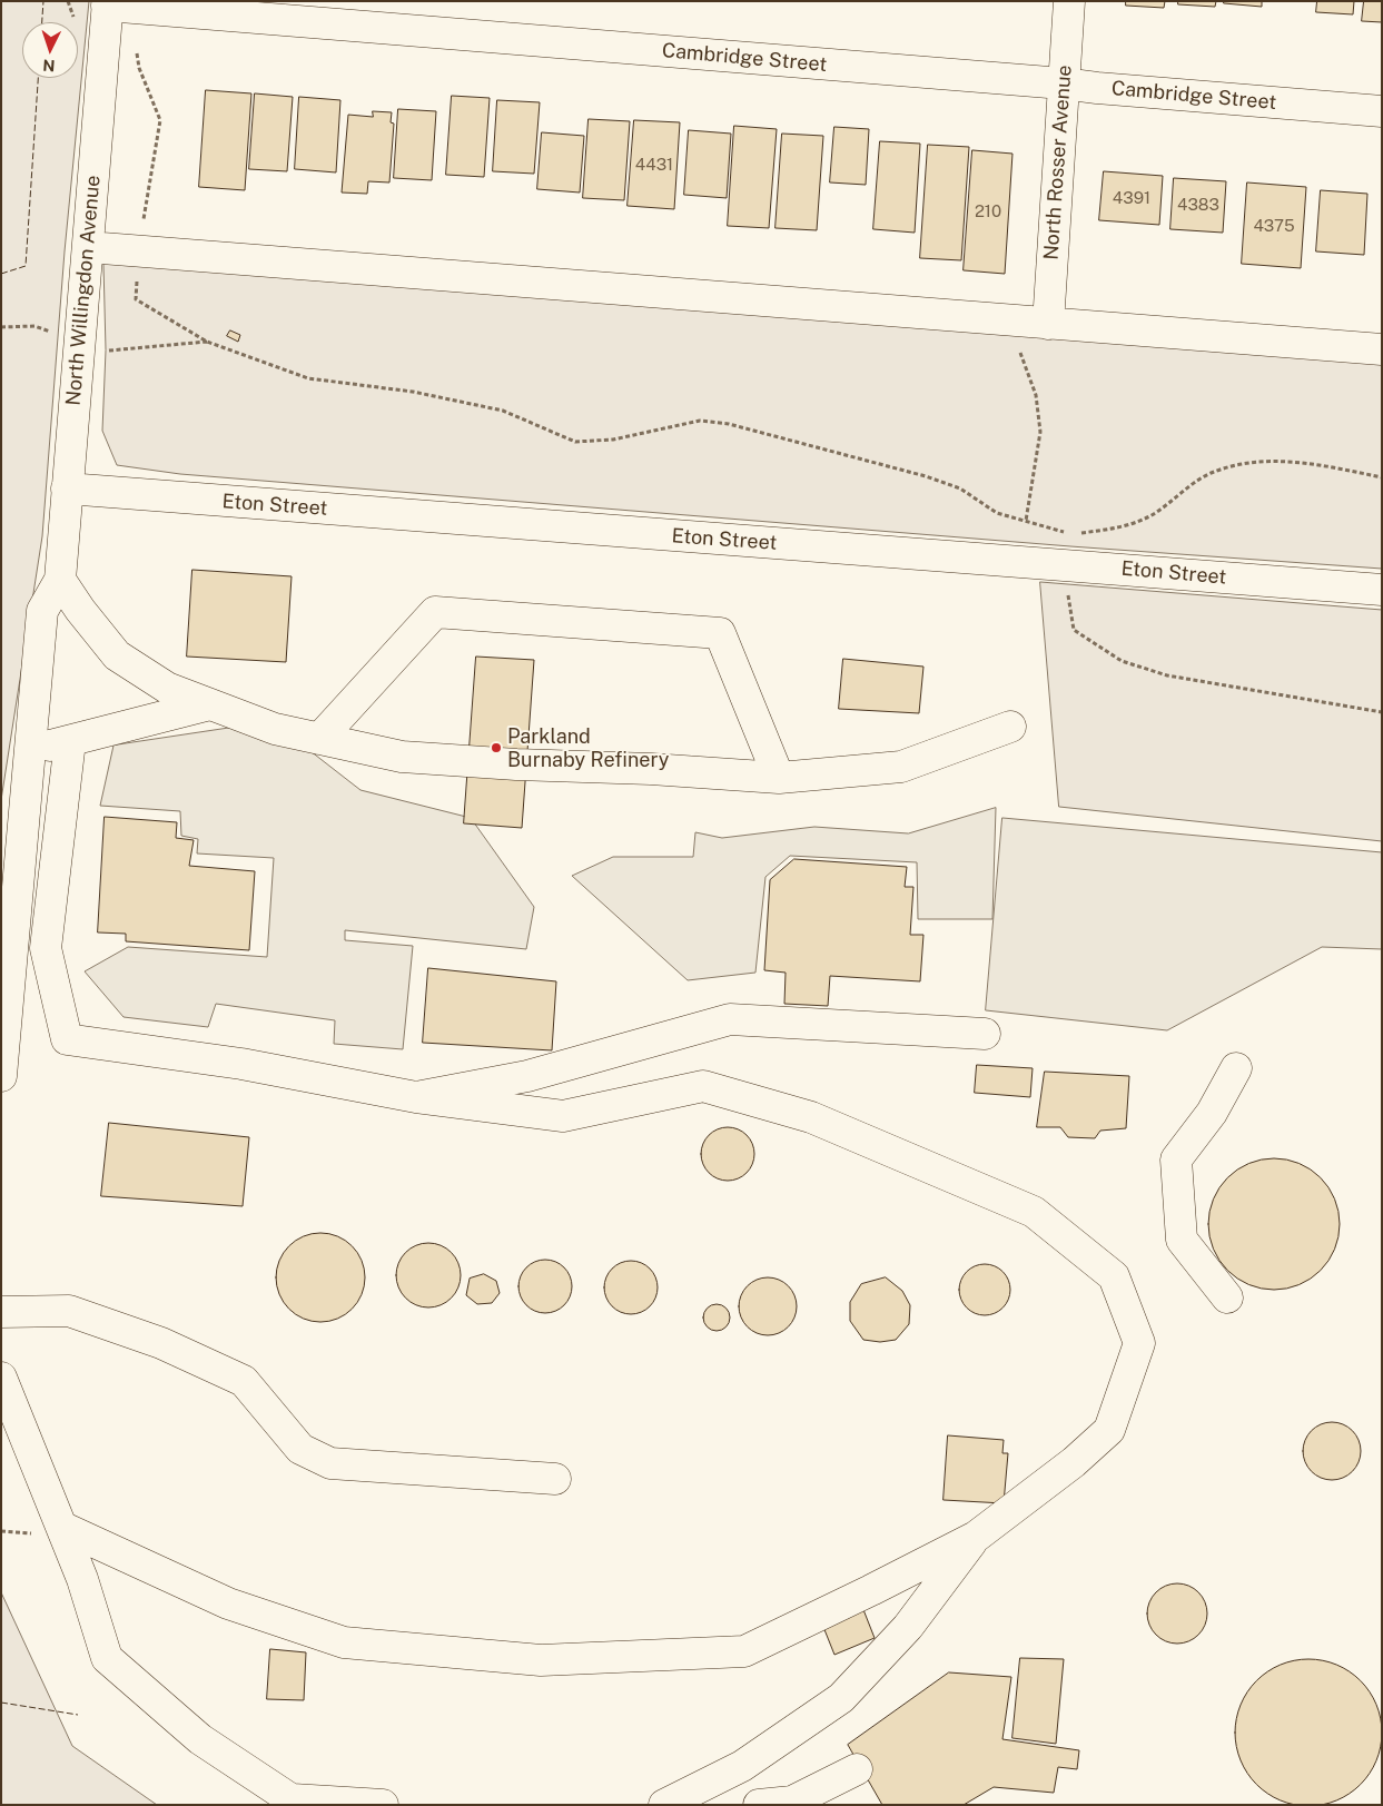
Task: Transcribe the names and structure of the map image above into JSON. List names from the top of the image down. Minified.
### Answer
{"streets":{"street":["Cambridge Street","North Rosser Avenue","North Willingdon Avenue","Eton Street"]},"crossings":[["Cambridge Street","North Rosser Avenue"],["Cambridge Street","North Willingdon Avenue"],["North Willingdon Avenue","Eton Street"]],"places":["Parkland Burnaby Refinery"],"house_numbers":["4431","4391","4383","210","4375"],"north":"bottom"}
